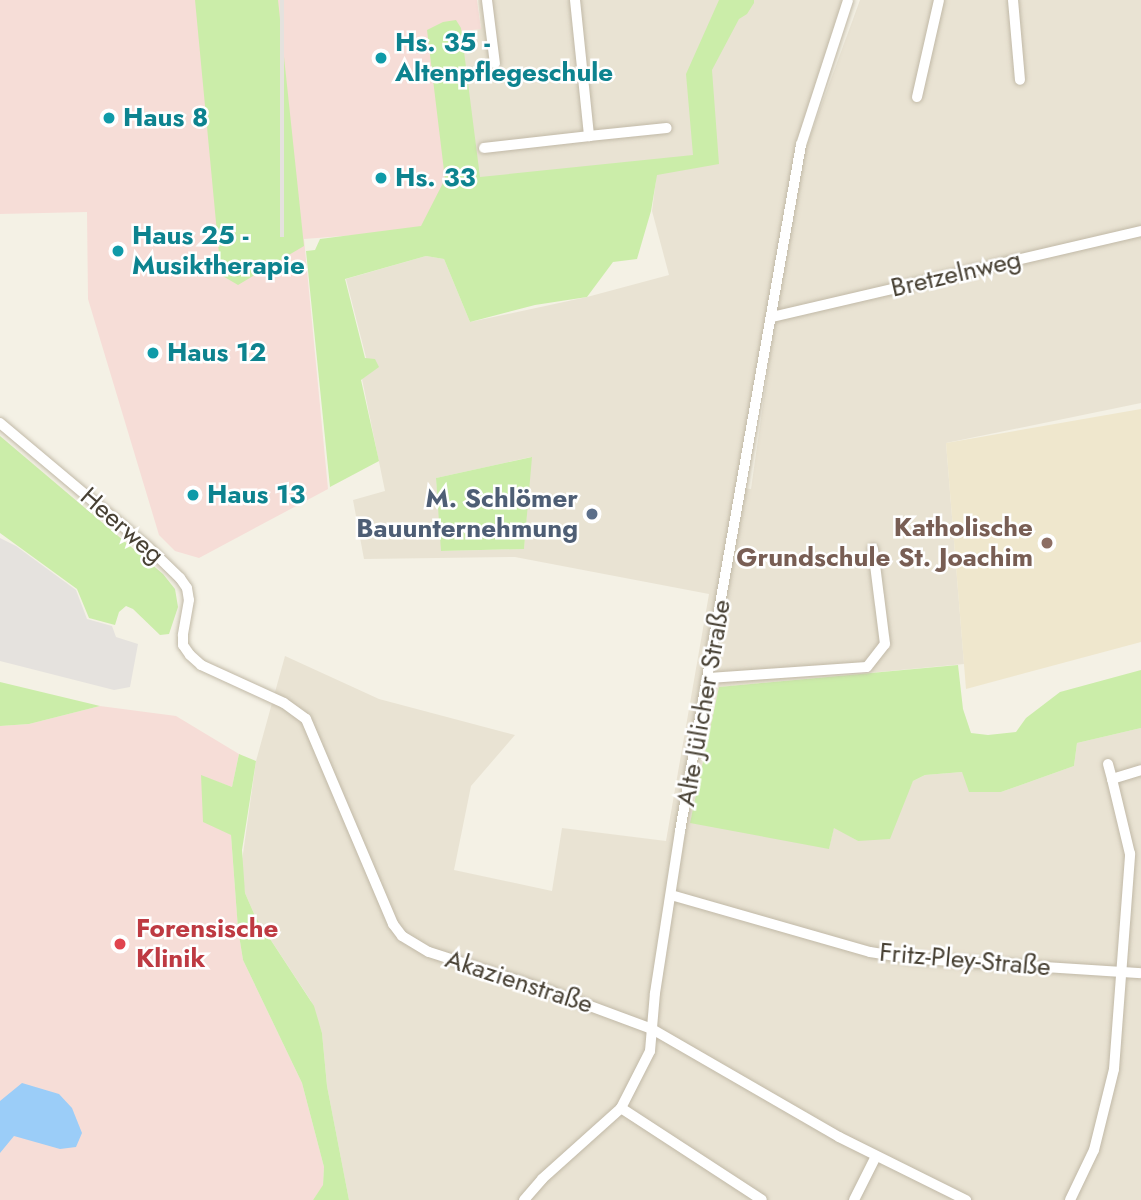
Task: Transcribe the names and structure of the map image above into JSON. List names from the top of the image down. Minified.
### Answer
{"streets":{"street":["Bretzelnweg","Heerweg","Alte Jülicher Straße","Fritz-Pley-Straße","Akazienstraße"]},"crossings":[["Bretzelnweg","Alte Jülicher Straße"],["Heerweg","Akazienstraße"],["Alte Jülicher Straße","Fritz-Pley-Straße"],["Alte Jülicher Straße","Akazienstraße"]],"places":["Hs. 35 - Altenpflegeschule","Haus 8","Hs. 33","Haus 25 - Musiktherapie","Haus 12","Haus 13","M. Schlömer Bauunternehmung","Katholische Grundschule St. Joachim","Forensische Klinik"]}
